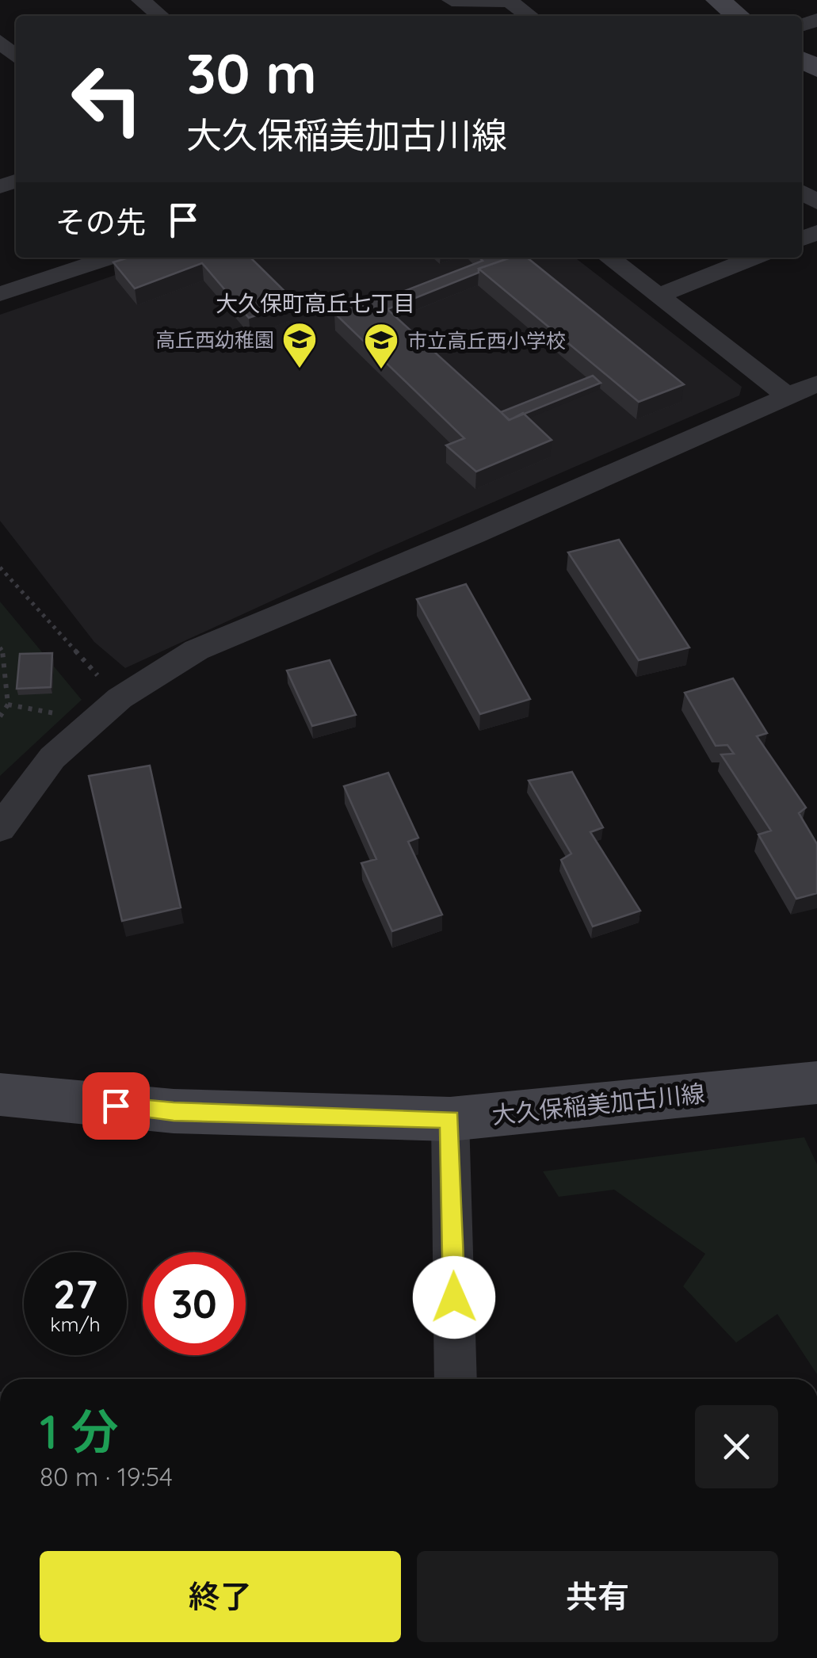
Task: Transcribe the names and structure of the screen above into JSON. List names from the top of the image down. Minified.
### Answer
{"streets":{"main road":["大久保稲美加古川線"]},"districts":["大久保町高丘七丁目"],"places":{"school or university":["高丘西幼稚園","市立高丘西小学校"]},"page":{"turn":["30 m","大久保稲美加古川線"],"then":"その先","speed":"27 km/h","limit":"30","heading":["1 分","80 m · 19:54"],"buttons":["終了","共有"]}}
